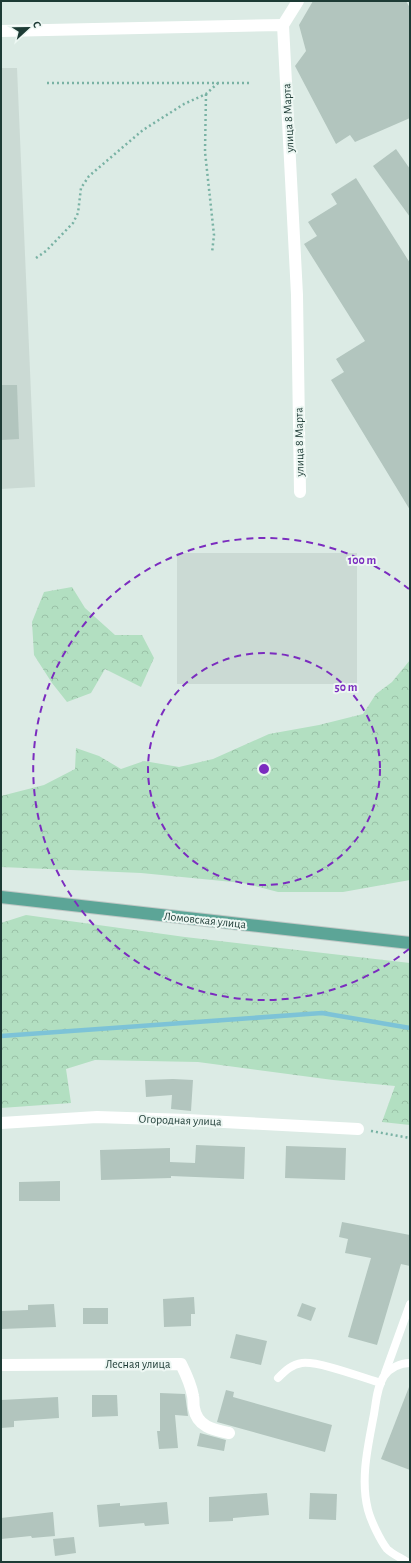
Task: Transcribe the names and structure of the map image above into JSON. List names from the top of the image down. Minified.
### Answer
{"streets":{"main road":["Ломовская улица"],"street":["улица 8 Марта","Огородная улица","Лесная улица"]},"north":"right","rings":["100 m","50 m"]}
